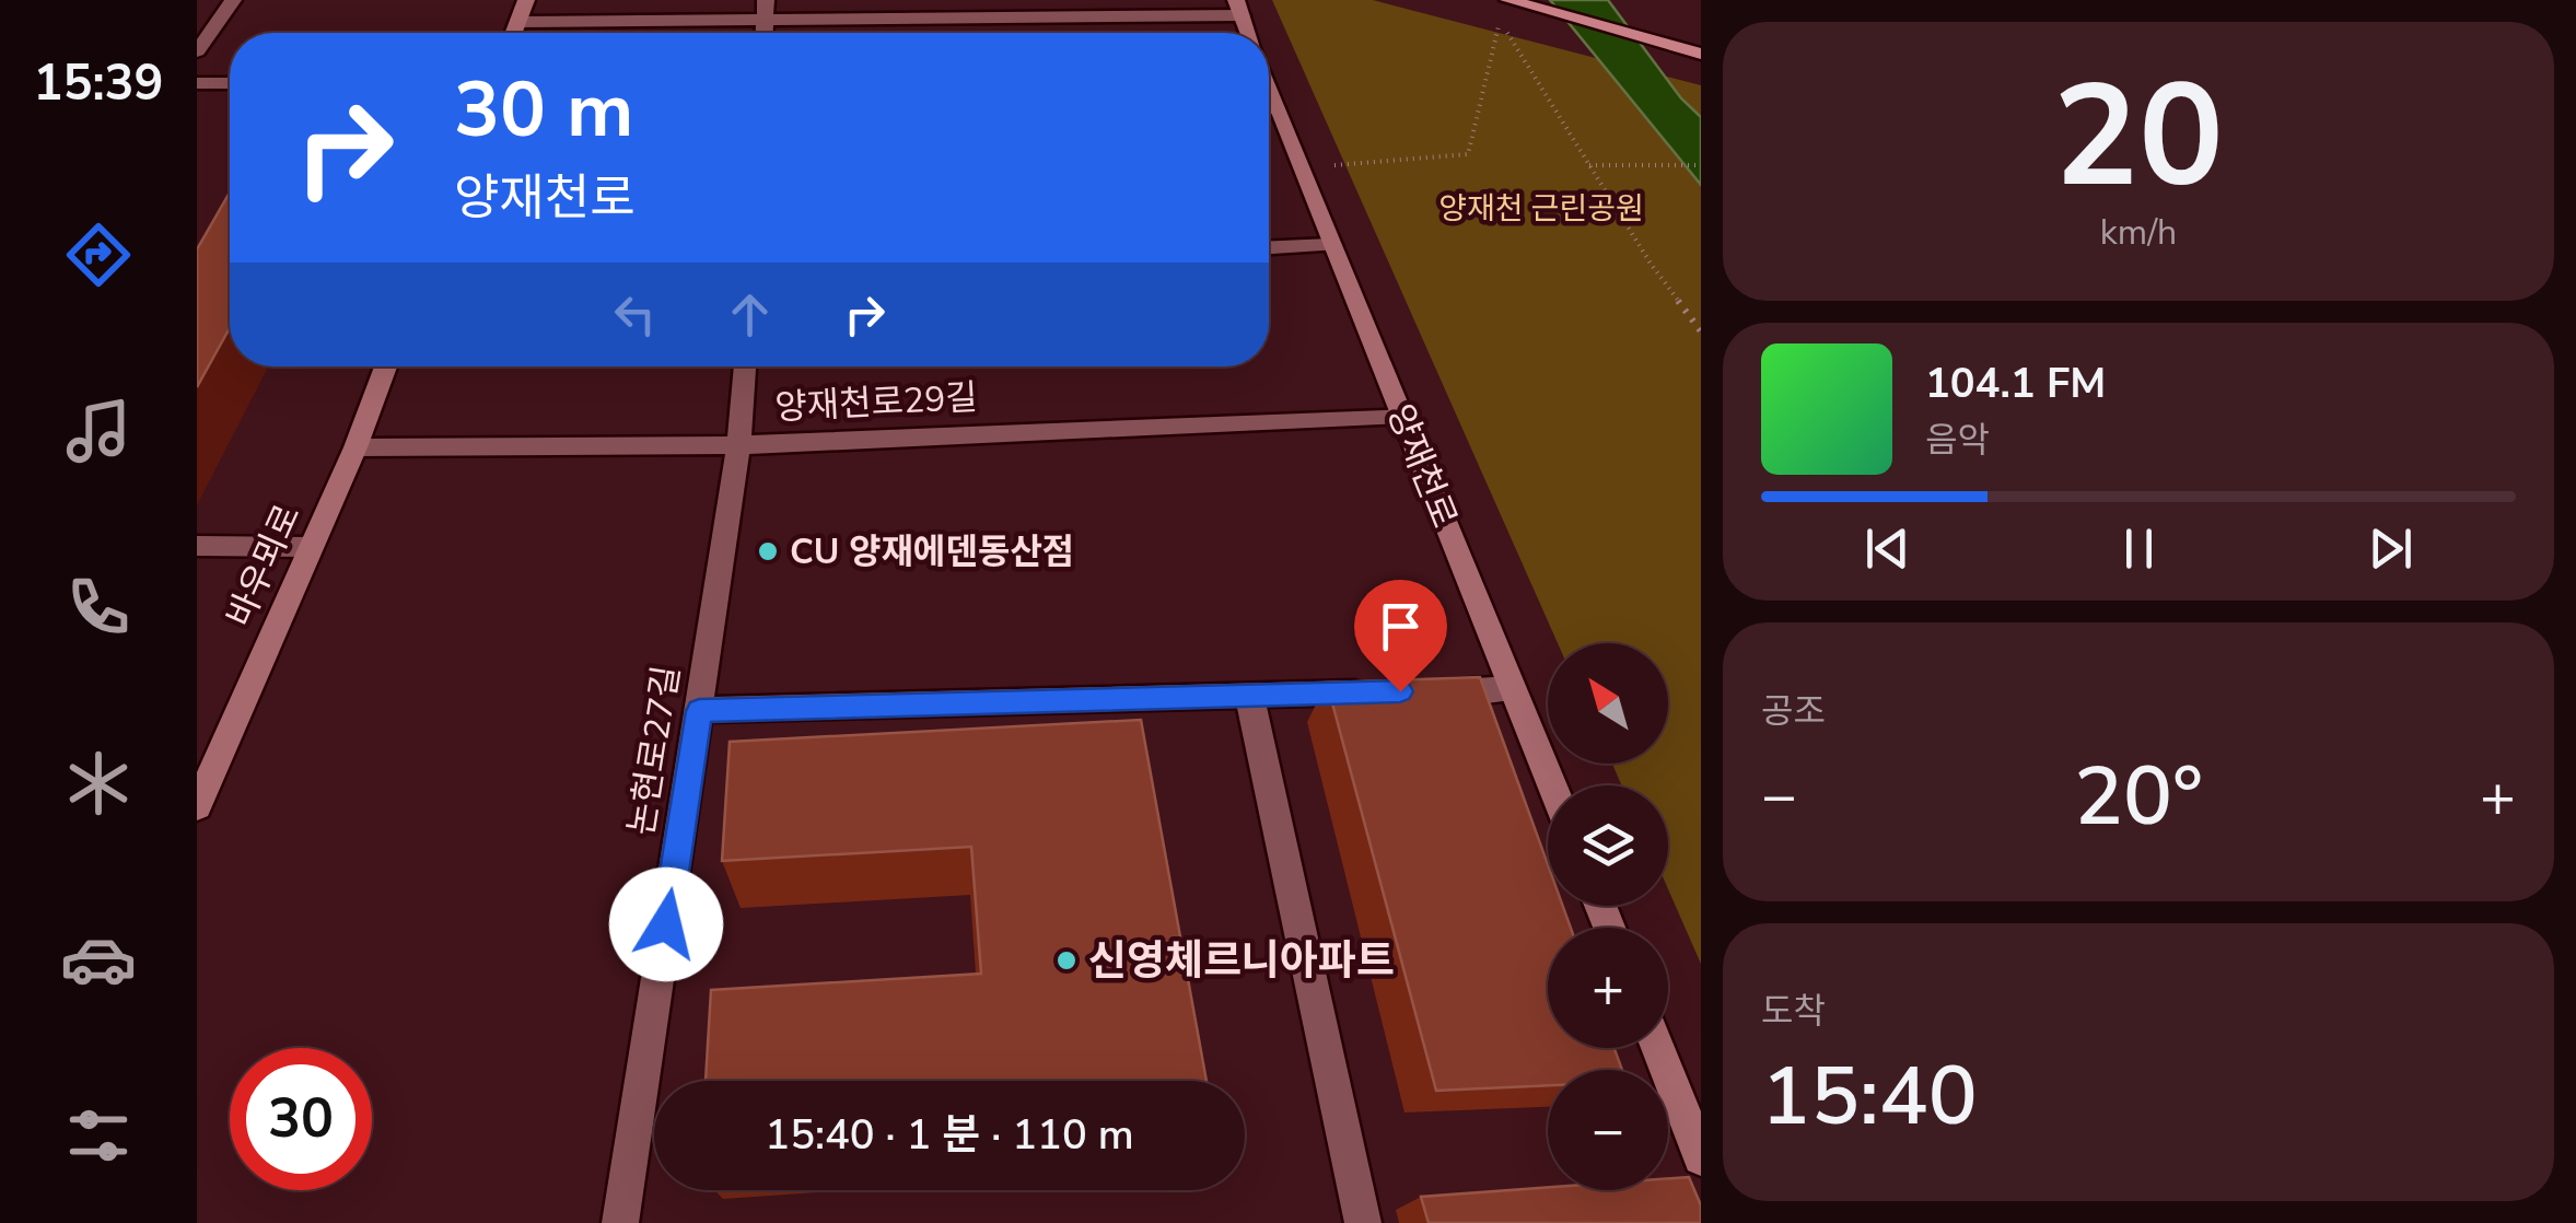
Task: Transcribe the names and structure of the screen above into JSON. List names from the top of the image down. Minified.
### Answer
{"streets":{"street":["양재천로29길","양재천로","바우뫼로","논현로27길"]},"crossings":[["양재천로29길","양재천로"],["양재천로29길","바우뫼로"],["양재천로29길","논현로27길"]],"parks":["양재천 근린공원"],"places":["CU 양재에덴동산점","신영체르니아파트"],"north":"top left","page":{"tabs":"15:39","tile":[["20","km/h"],"공조",["도착","15:40"]],"turn":["30 m","양재천로"],"song":["104.1 FM","음악"],"map_buttons":["+","−"],"heat":["−","20°","+"],"limit":"30","trip":"15:40 · 1 분 · 110 m"}}
